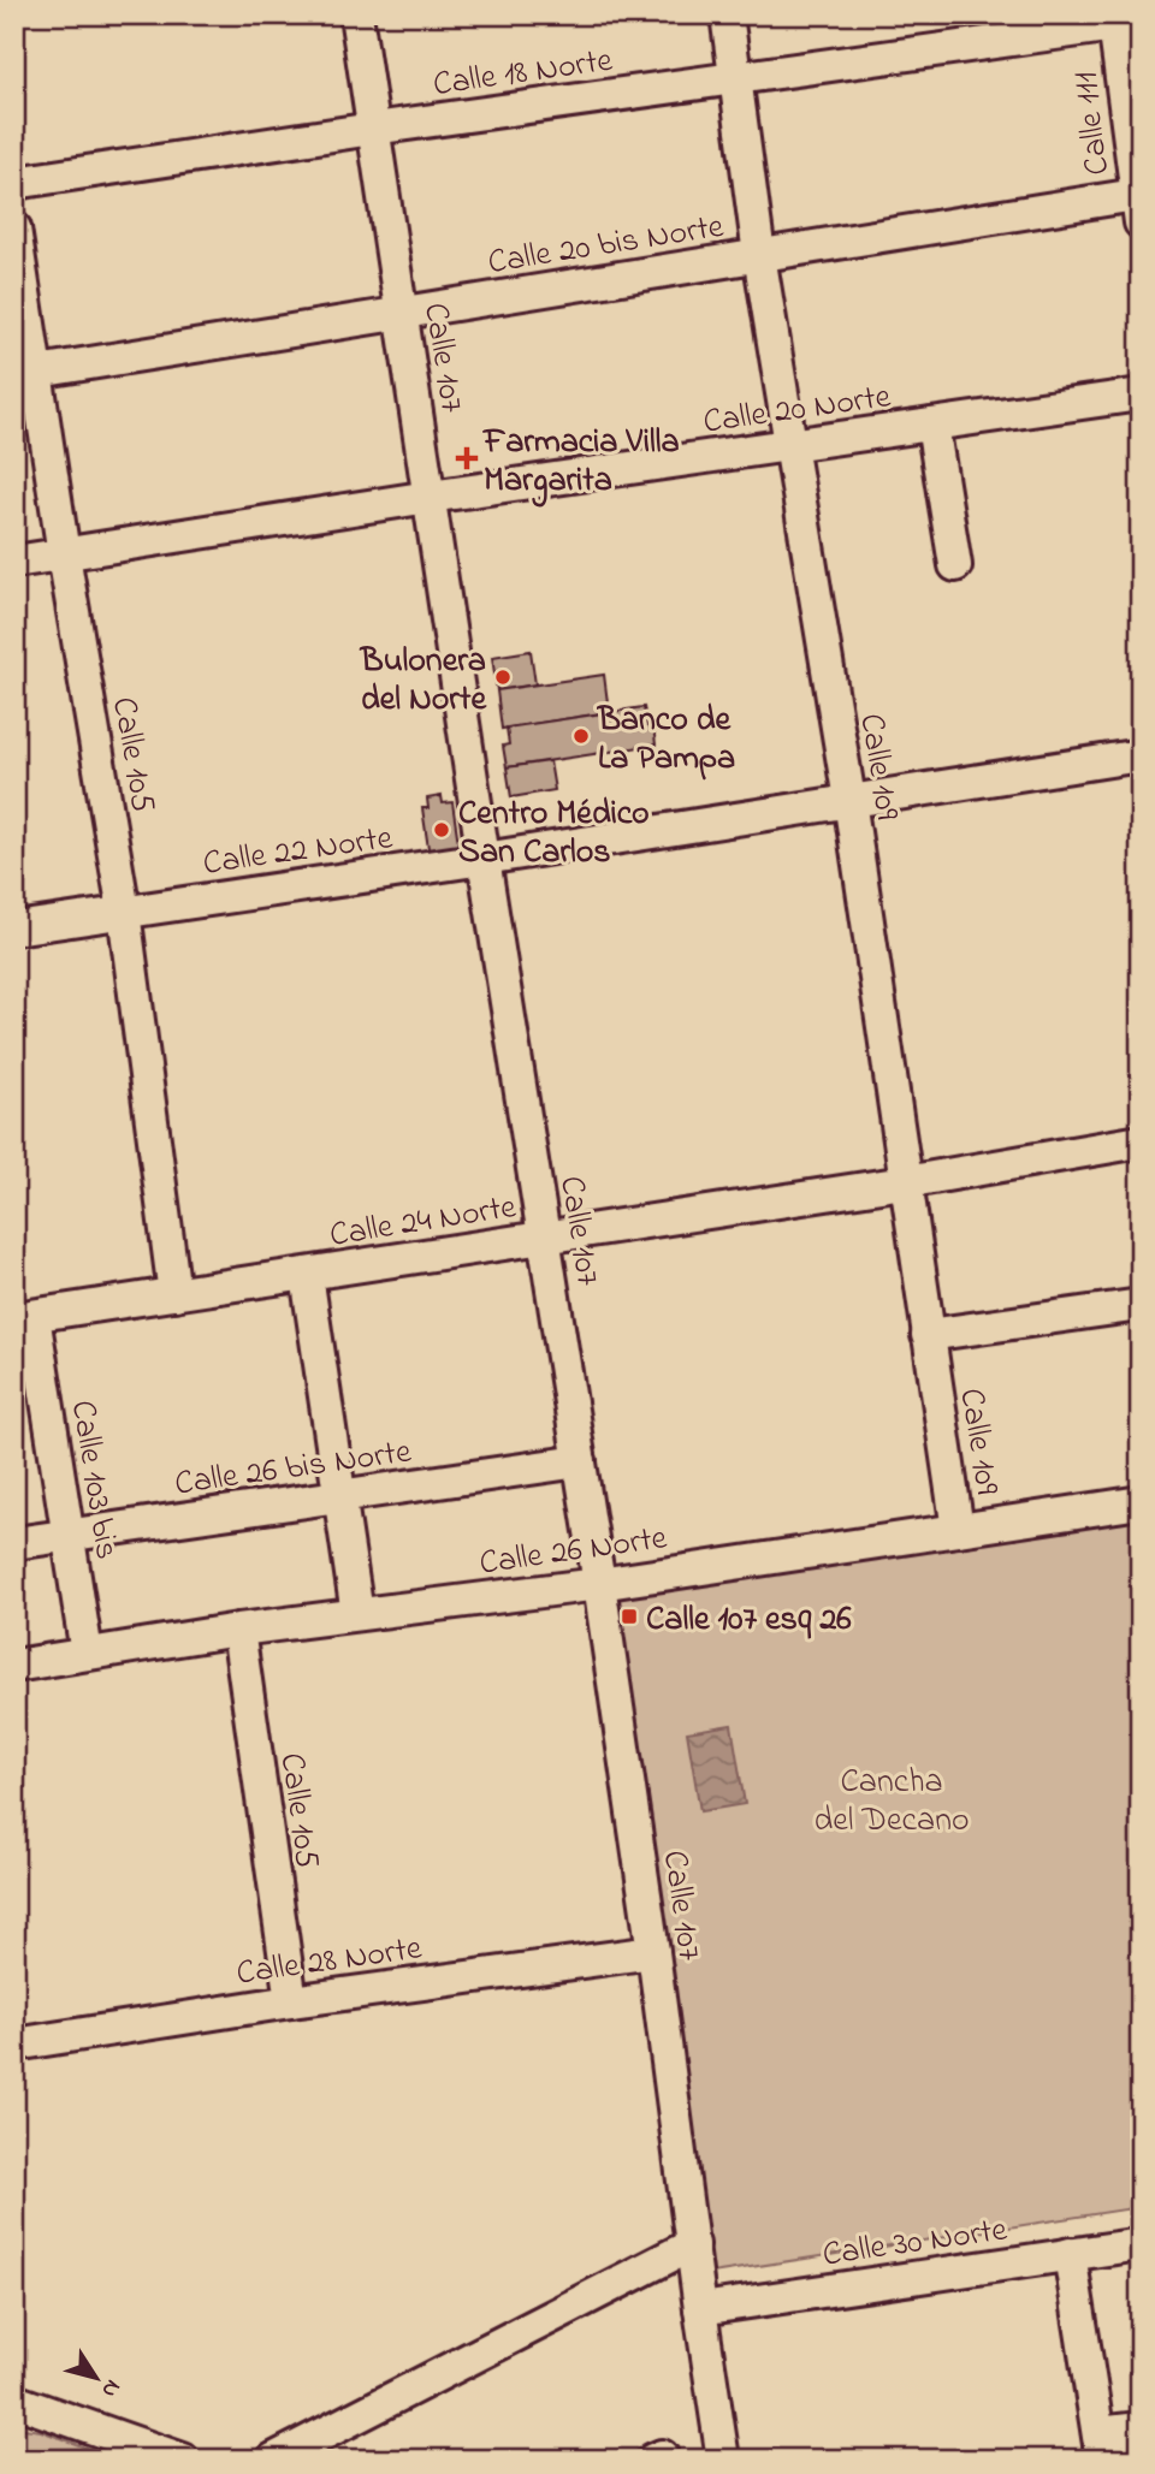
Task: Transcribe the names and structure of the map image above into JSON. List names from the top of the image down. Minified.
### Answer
{"streets":{"street":["Calle 18 Norte","Calle 111","Calle 20 bis Norte","Calle 107","Calle 20 Norte","Calle 105","Calle 109","Calle 22 Norte","Calle 24 Norte","Calle 26 bis Norte","Calle 103 bis","Calle 26 Norte","Calle 28 Norte","Calle 30 Norte"]},"crossings":[["Calle 18 Norte","Calle 111"],["Calle 18 Norte","Calle 107"],["Calle 18 Norte","Calle 109"],["Calle 111","Calle 20 bis Norte"],["Calle 20 bis Norte","Calle 107"],["Calle 20 bis Norte","Calle 105"],["Calle 20 bis Norte","Calle 109"],["Calle 107","Calle 20 Norte"],["Calle 107","Calle 22 Norte"],["Calle 107","Calle 24 Norte"],["Calle 107","Calle 26 bis Norte"],["Calle 107","Calle 26 Norte"],["Calle 107","Calle 28 Norte"],["Calle 107","Calle 30 Norte"],["Calle 20 Norte","Calle 105"],["Calle 20 Norte","Calle 109"],["Calle 105","Calle 22 Norte"],["Calle 105","Calle 24 Norte"],["Calle 105","Calle 26 Norte"],["Calle 105","Calle 28 Norte"],["Calle 109","Calle 22 Norte"],["Calle 109","Calle 24 Norte"],["Calle 109","Calle 26 Norte"],["Calle 24 Norte","Calle 103 bis"],["Calle 26 bis Norte","Calle 103 bis"],["Calle 103 bis","Calle 26 Norte"]],"parks":["Cancha del Decano"],"places":{"health":["Farmacia Villa Margarita"],"other":["Bulonera del Norte","Banco de La Pampa","Centro Médico San Carlos"],"transit":["Calle 107 esq 26"]},"north":"bottom right"}
